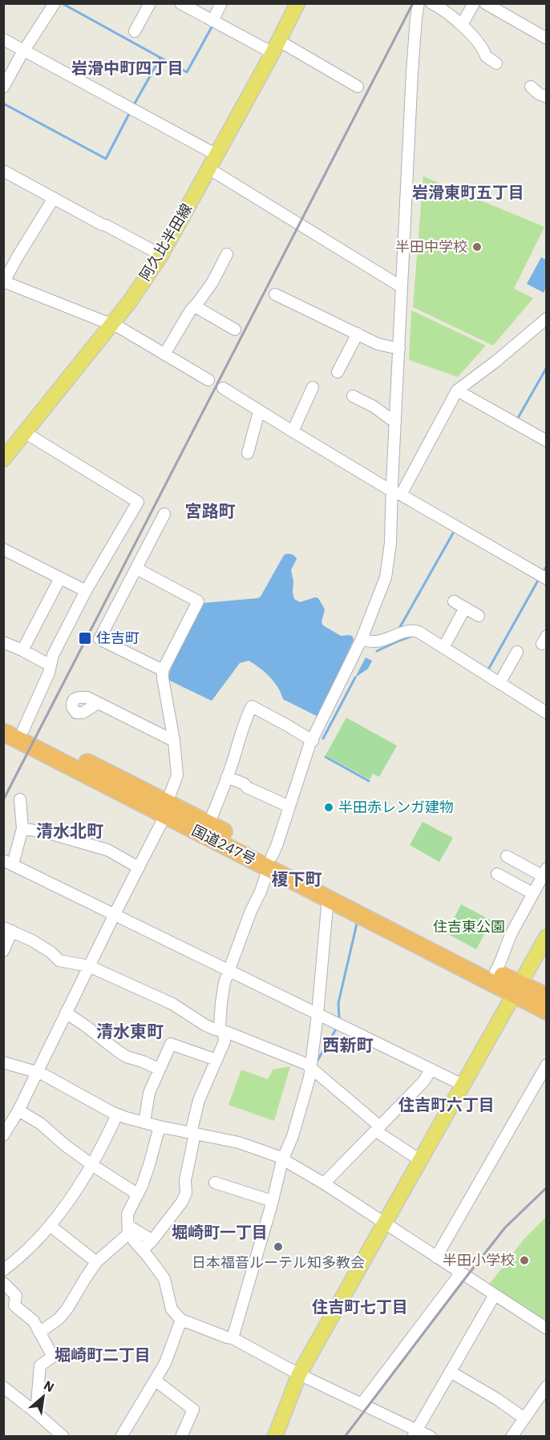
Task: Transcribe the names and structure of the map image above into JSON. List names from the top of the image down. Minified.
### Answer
{"streets":{"highway":["国道247号"],"main road":["阿久比半田線"]},"districts":["岩滑中町四丁目","岩滑東町五丁目","宮路町","清水北町","榎下町","清水東町","西新町","住吉町六丁目","堀崎町一丁目","住吉町七丁目","堀崎町二丁目"],"parks":["住吉東公園"],"places":{"other":["半田中学校","半田赤レンガ建物","日本福音ルーテル知多教会","半田小学校"],"transit":["住吉町"]},"north":"top right"}
